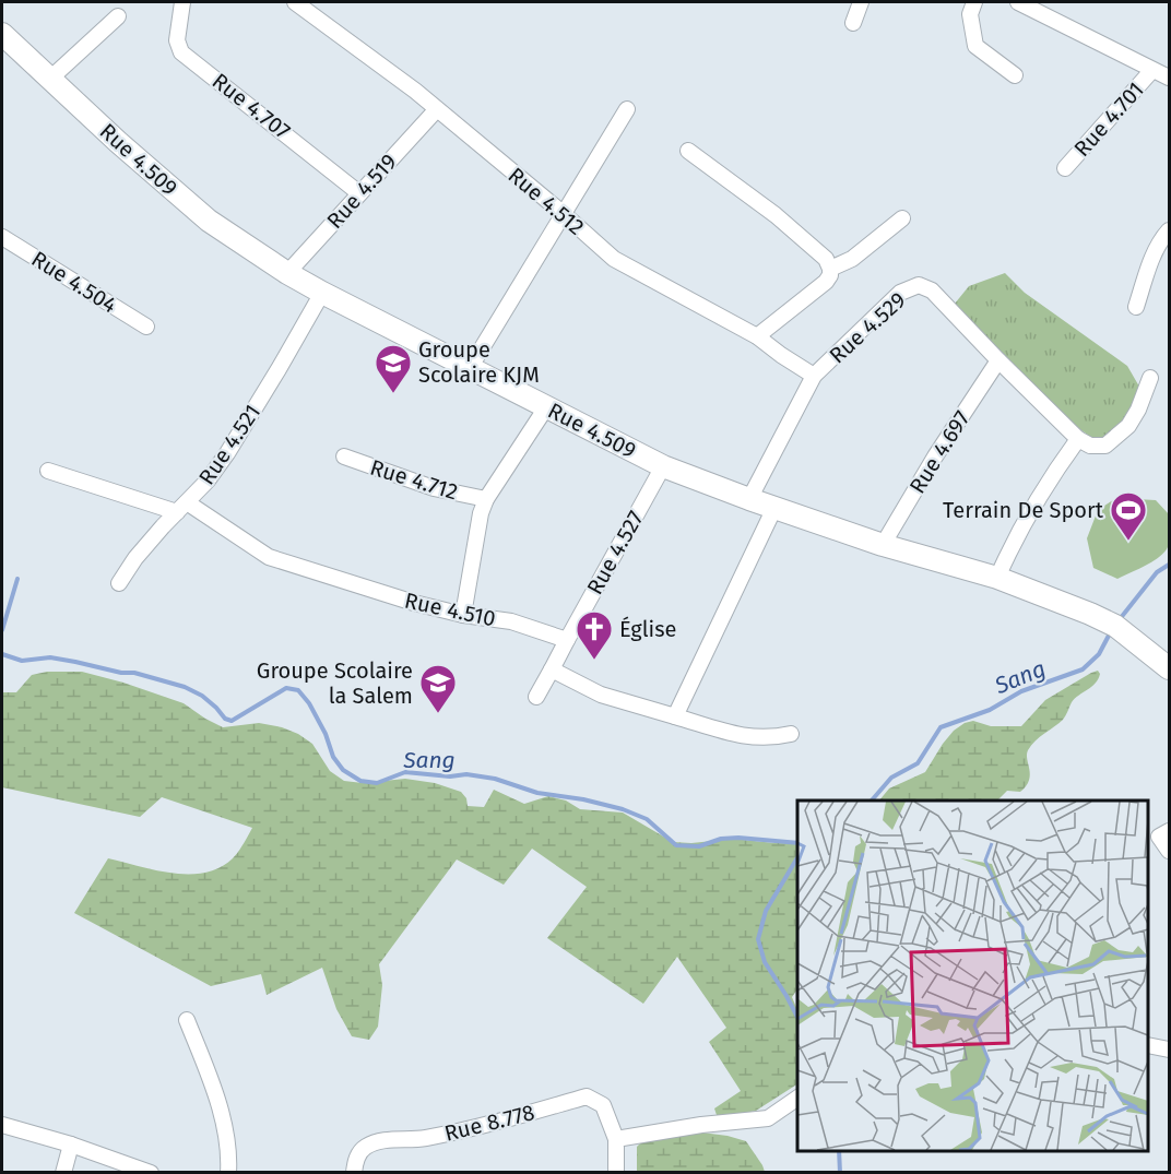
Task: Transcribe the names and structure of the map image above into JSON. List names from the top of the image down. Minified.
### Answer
{"streets":{"street":["Rue 4.707","Rue 4.701","Rue 4.509","Rue 4.519","Rue 4.512","Rue 4.504","Rue 4.529","Rue 4.521","Rue 4.697","Rue 4.712","Rue 4.527","Rue 4.510","Rue 8.778"]},"crossings":[["Rue 4.707","Rue 4.519"],["Rue 4.509","Rue 4.519"],["Rue 4.509","Rue 4.529"],["Rue 4.509","Rue 4.521"],["Rue 4.509","Rue 4.697"],["Rue 4.509","Rue 4.527"],["Rue 4.519","Rue 4.512"],["Rue 4.512","Rue 4.529"],["Rue 4.529","Rue 4.697"],["Rue 4.521","Rue 4.510"],["Rue 4.527","Rue 4.510"]],"water":["Sang"],"places":{"school or university":["Groupe Scolaire KJM","Groupe Scolaire la Salem"],"sports":["Terrain De Sport"],"church":["Église"]}}
